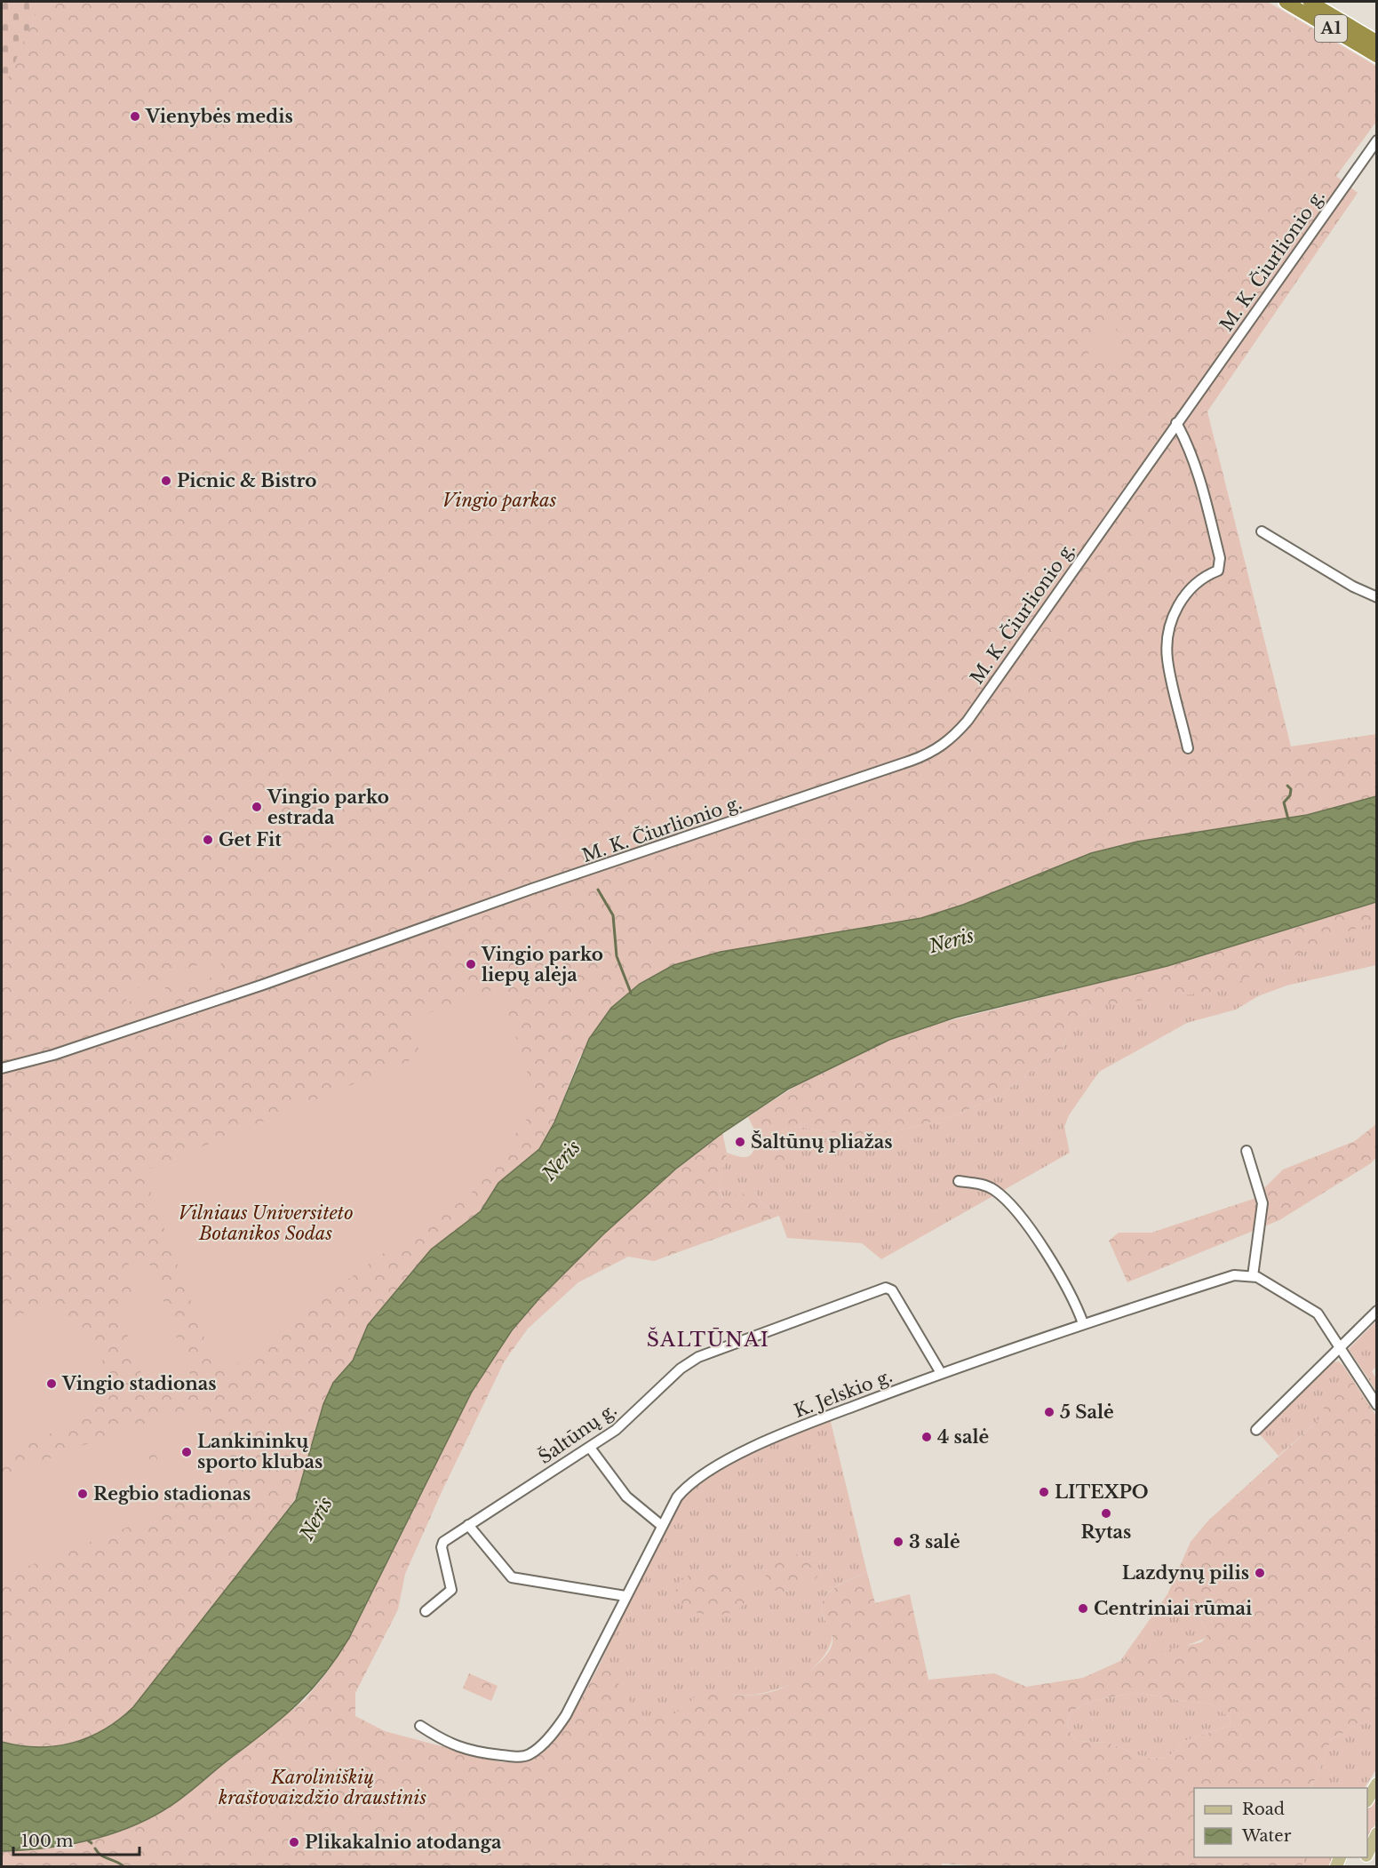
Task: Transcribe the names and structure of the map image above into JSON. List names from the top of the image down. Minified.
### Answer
{"streets":{"highway":["A1"],"street":["M. K. Čiurlionio g.","K. Jelskio g.","Šaltūnų g."]},"crossings":[["K. Jelskio g.","Šaltūnų g."]],"districts":["ŠALTŪNAI"],"water":["Neris"],"parks":["Vingio parkas","Vilniaus Universiteto Botanikos Sodas","Karoliniškių kraštovaizdžio draustinis"],"places":["Vienybės medis","Picnic & Bistro","Vingio parko estrada","Get Fit","Vingio parko liepų alėja","Šaltūnų pliažas","Vingio stadionas","5 Salė","4 salė","Lankininkų sporto klubas","LITEXPO","Regbio stadionas","Rytas","3 salė","Lazdynų pilis","Centriniai rūmai","Plikakalnio atodanga"],"legend":["Road","Water"],"scale_bar":"100 m"}
